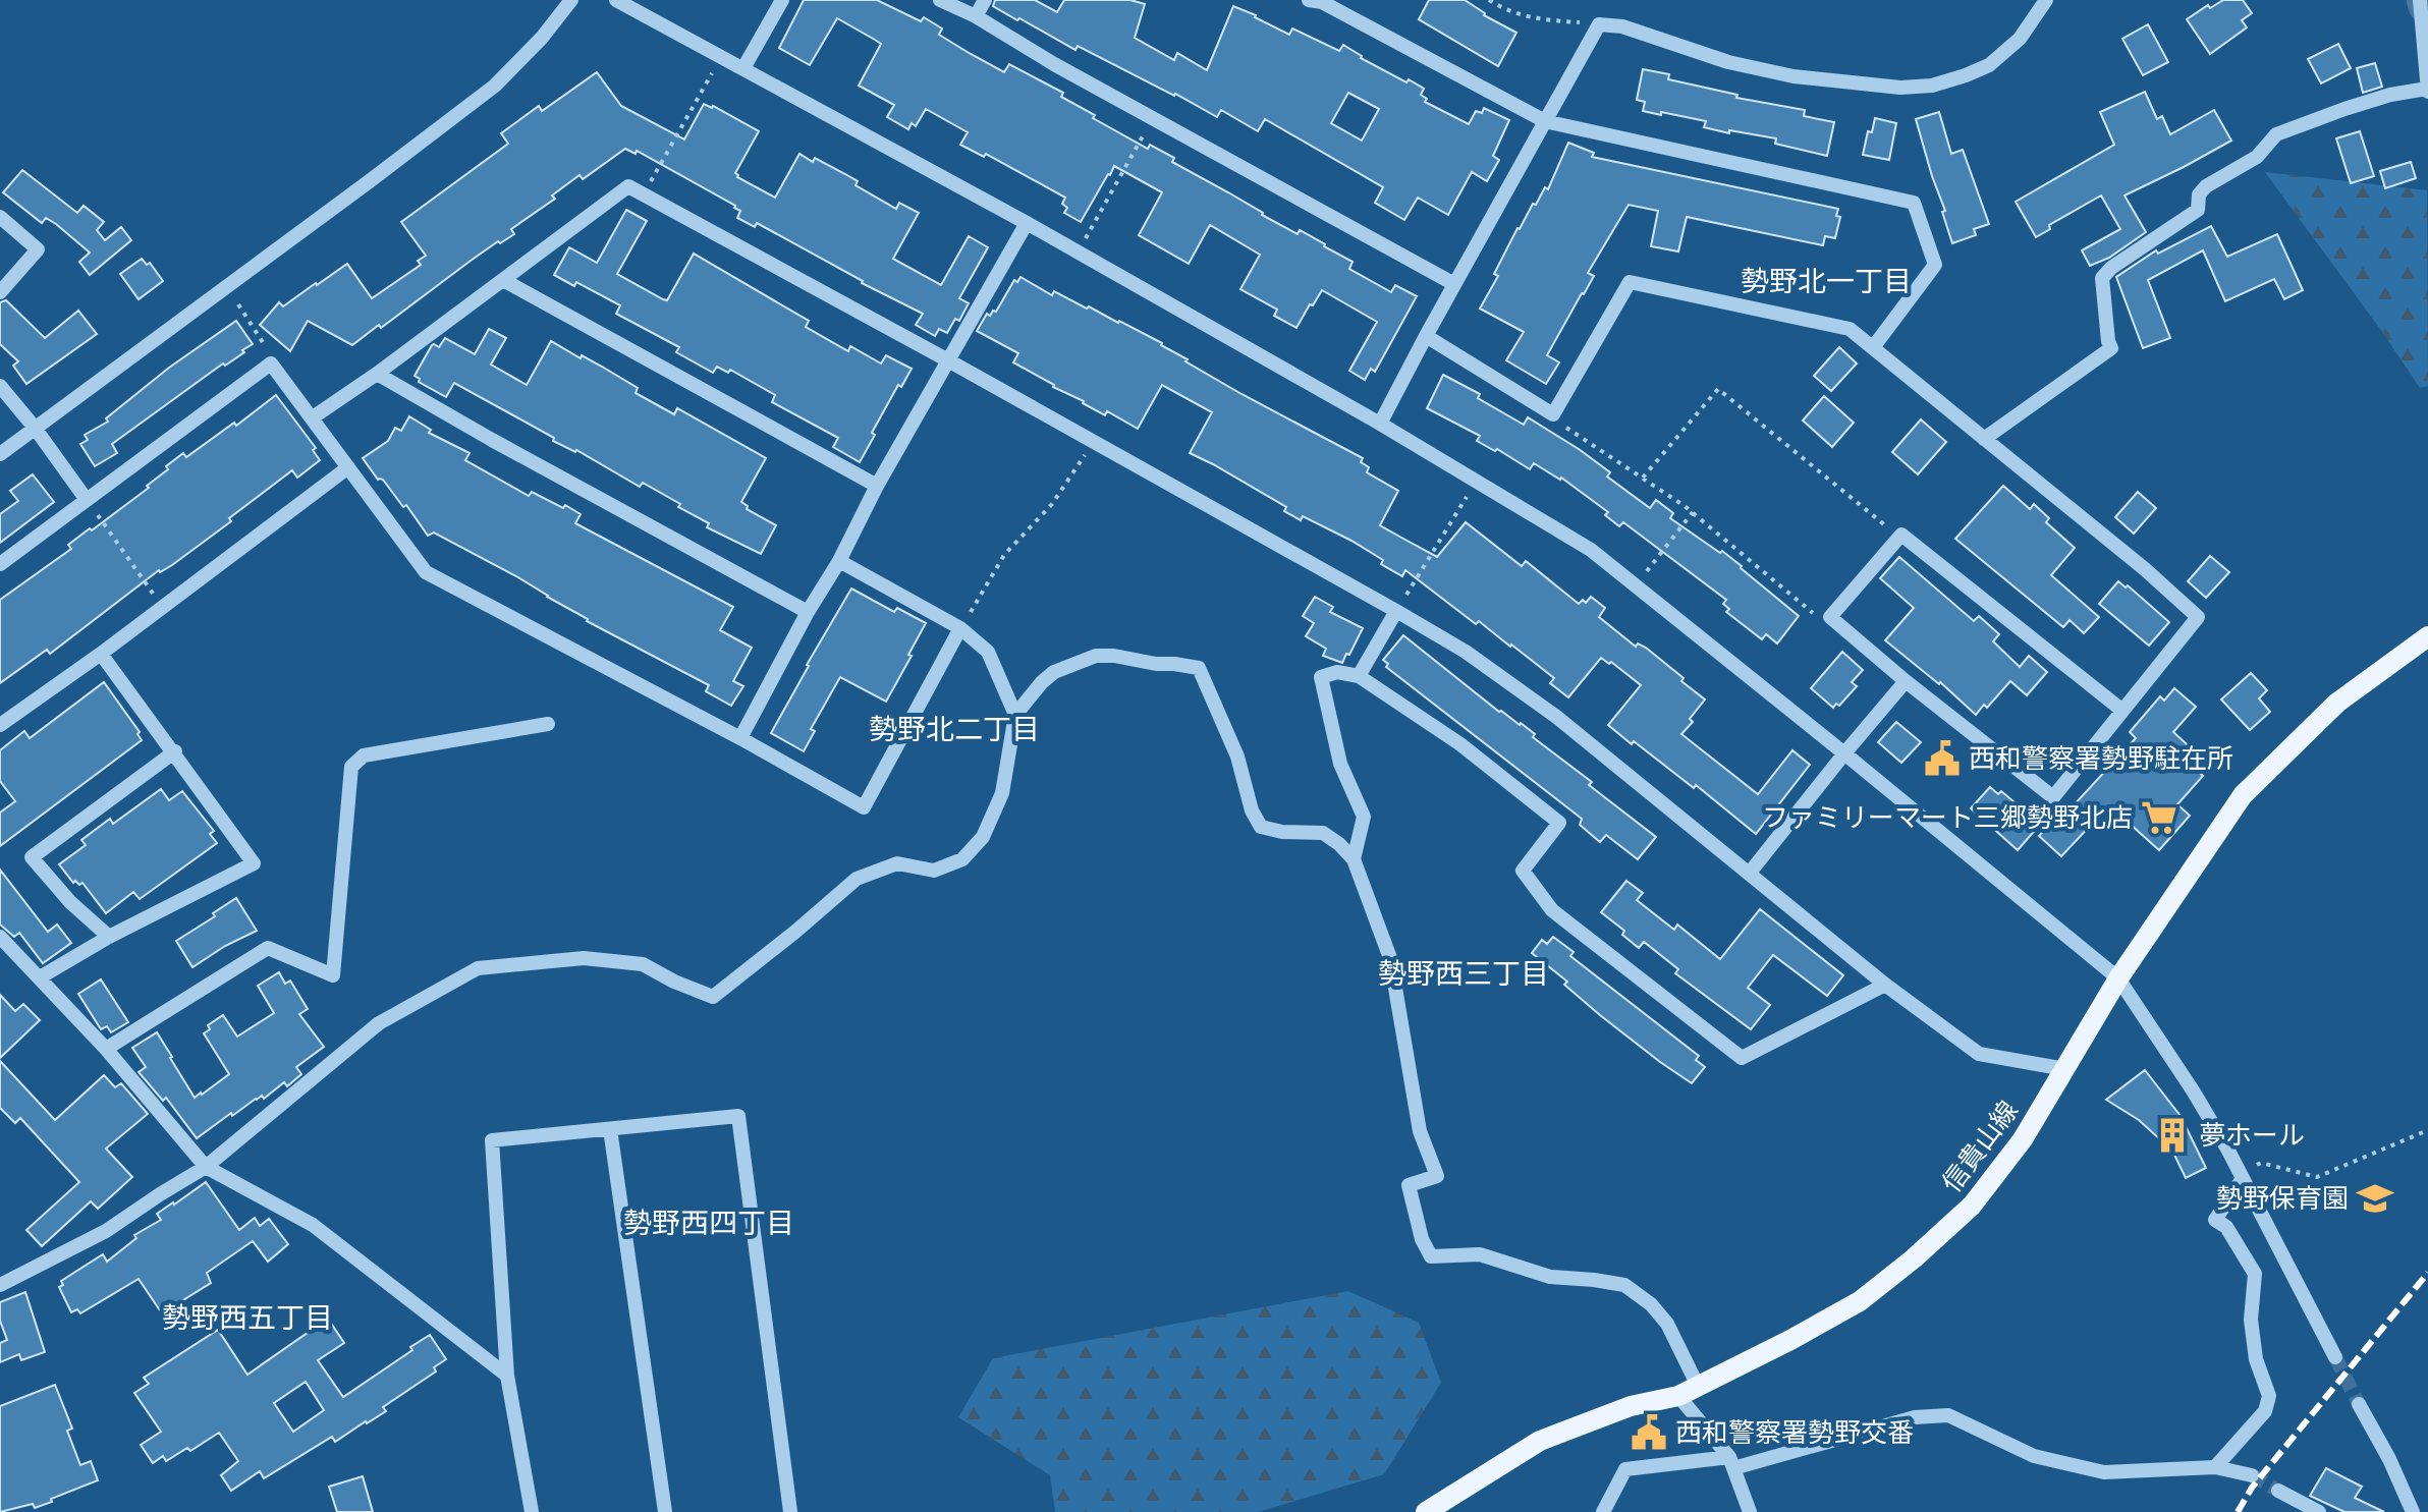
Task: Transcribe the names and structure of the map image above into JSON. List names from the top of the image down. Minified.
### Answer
{"streets":{"main road":["信貴山線"]},"districts":["勢野北一丁目","勢野北二丁目","勢野西三丁目","勢野西四丁目","勢野西五丁目"],"places":{"public building":["西和警察署勢野駐在所","西和警察署勢野交番"],"supermarket":["ファミリーマート三郷勢野北店"],"building":["夢ホール"],"school or university":["勢野保育園"]}}
